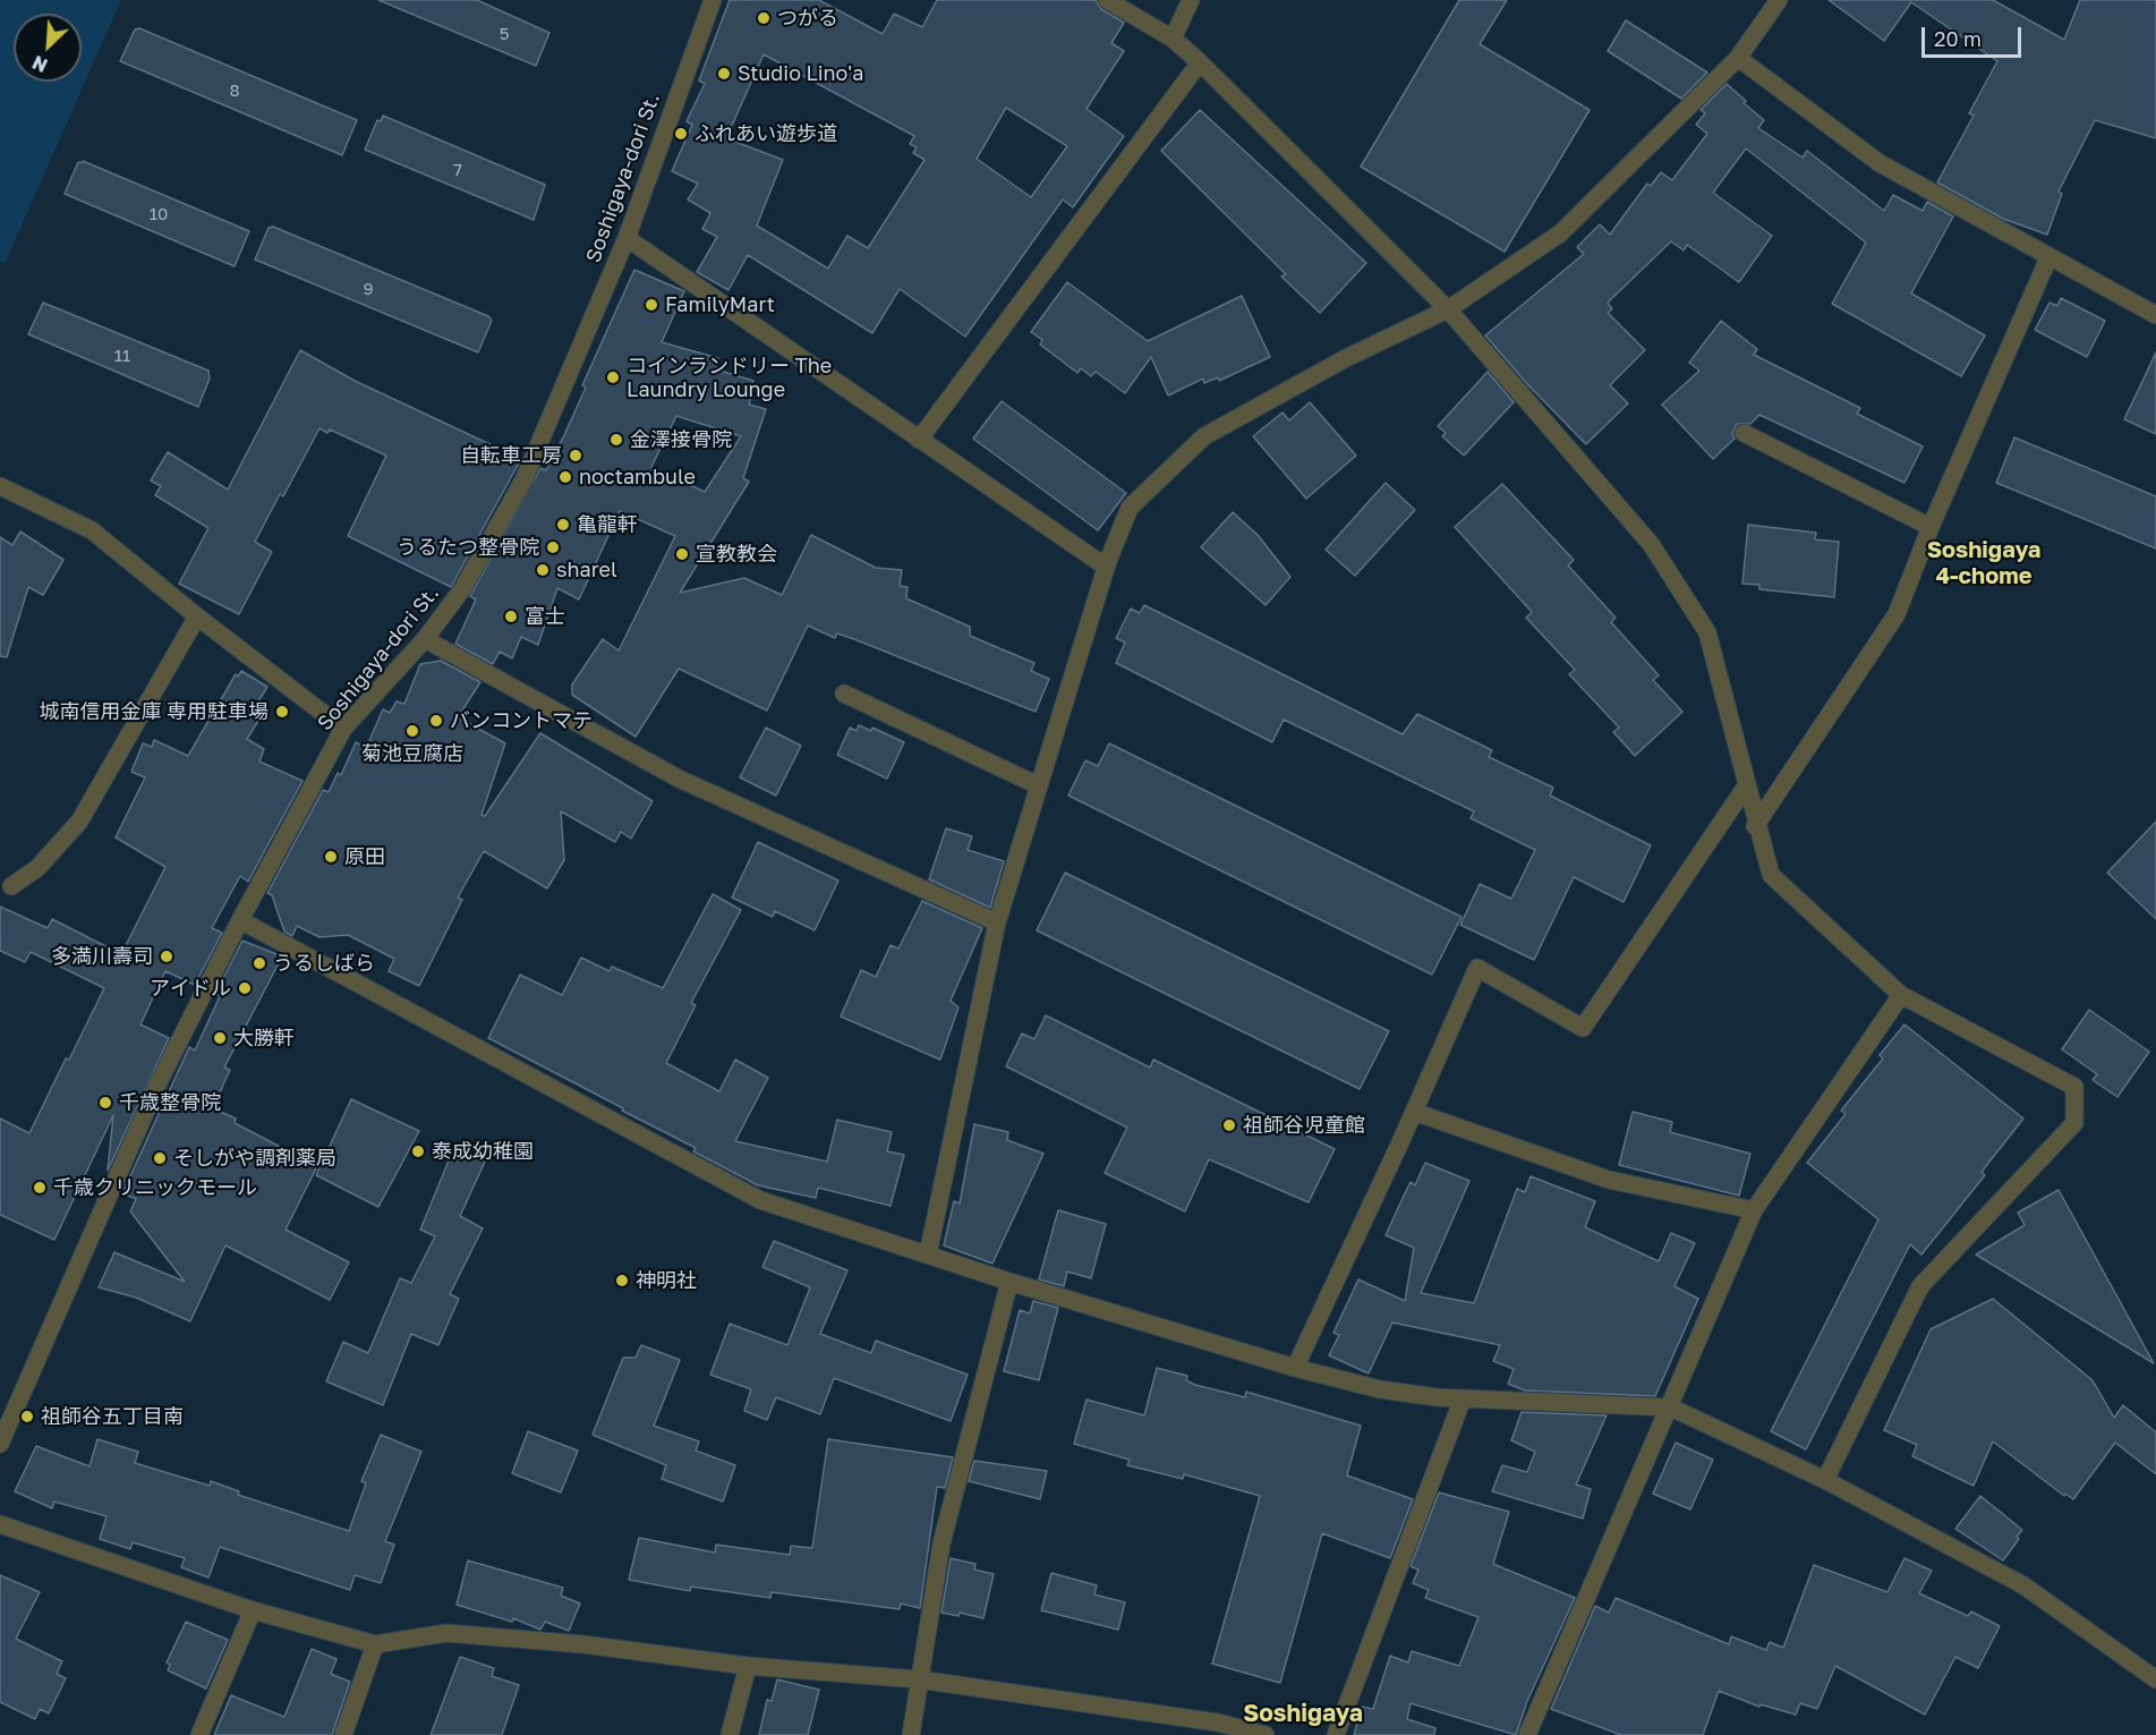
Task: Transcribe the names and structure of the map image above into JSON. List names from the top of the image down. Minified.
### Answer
{"streets":{"street":["Soshigaya-dori St."]},"districts":["Soshigaya 4-chome","Soshigaya"],"places":["つがる","Studio Lino'a","ふれあい遊歩道","FamilyMart","コインランドリー The Laundry Lounge","金澤接骨院","自転車工房","noctambule","亀龍軒","うるたつ整骨院","宣教教会","sharel","富士","城南信用金庫 専用駐車場","バンコントマテ","菊池豆腐店","原田","多満川壽司","うるしばら","アイドル","大勝軒","千歳整骨院","祖師谷児童館","泰成幼稚園","そしがや調剤薬局","千歳クリニックモール","神明社","祖師谷五丁目南"],"house_numbers":["5","8","7","10","9","11"],"scale_bar":"20 m","north":"bottom left"}
